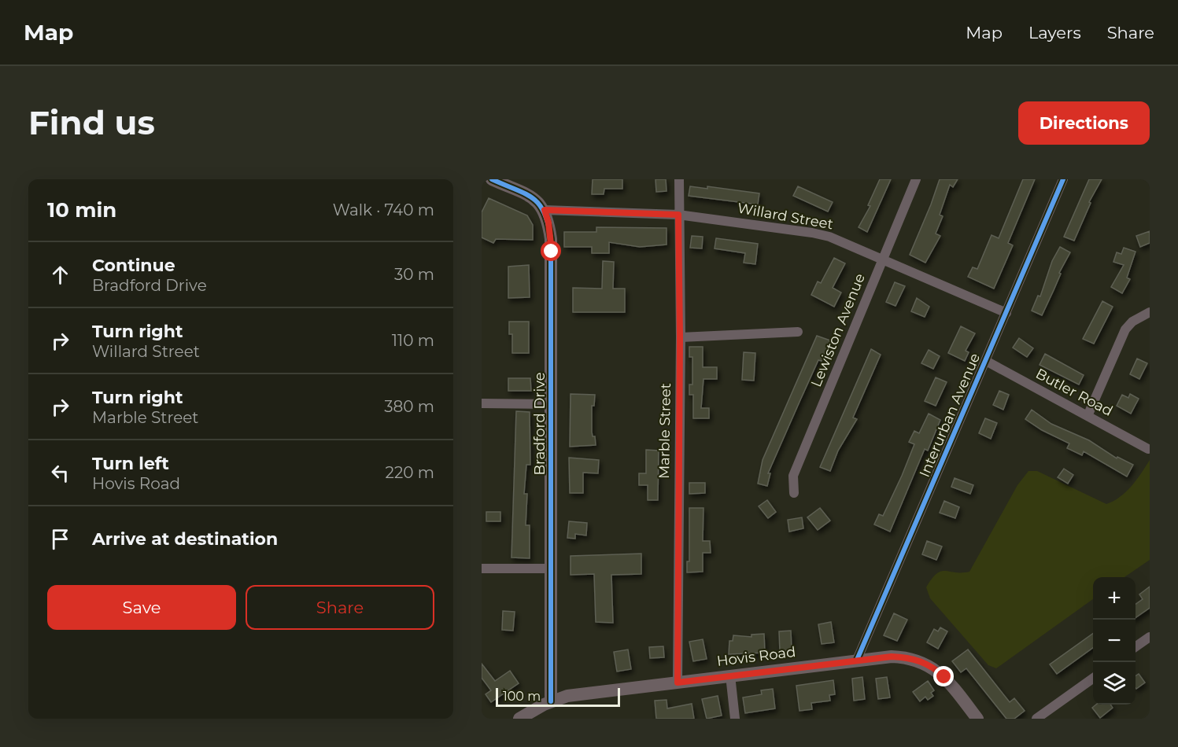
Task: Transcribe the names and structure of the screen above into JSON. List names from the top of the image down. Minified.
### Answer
{"streets":{"street":["Willard Street","Lewiston Avenue","Butler Road","Interurban Avenue","Bradford Drive","Marble Street","Hovis Road"]},"crossings":[["Willard Street","Lewiston Avenue"],["Willard Street","Interurban Avenue"],["Willard Street","Bradford Drive"],["Willard Street","Marble Street"],["Butler Road","Interurban Avenue"],["Interurban Avenue","Hovis Road"],["Bradford Drive","Hovis Road"],["Marble Street","Hovis Road"]],"scale_bar":"100 m","page":{"header":"Map","nav":["Map","Layers","Share"],"buttons":["Directions",["Save","Share"]],"title":"Find us","heading":["10 min","Walk · 740 m"],"list":[["Continue","Bradford Drive","30 m"],["Turn right","Willard Street","110 m"],["Turn right","Marble Street","380 m"],["Turn left","Hovis Road","220 m"],"Arrive at destination"],"map_buttons":["+","−"],"scale":"100 m"}}
